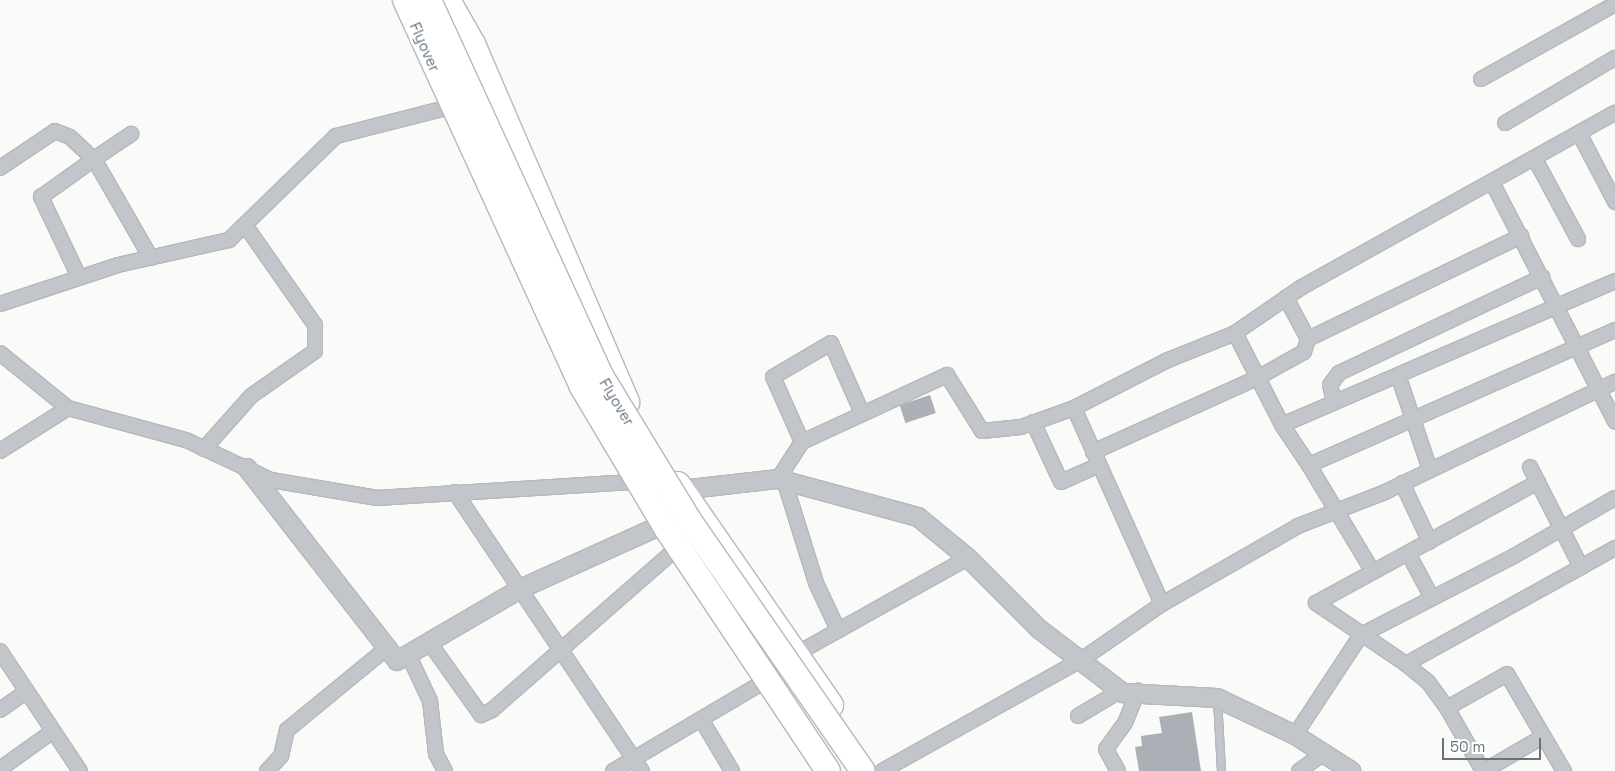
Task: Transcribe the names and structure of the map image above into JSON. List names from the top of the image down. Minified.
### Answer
{"streets":{"highway":["Flyover"]},"scale_bar":"50 m"}
